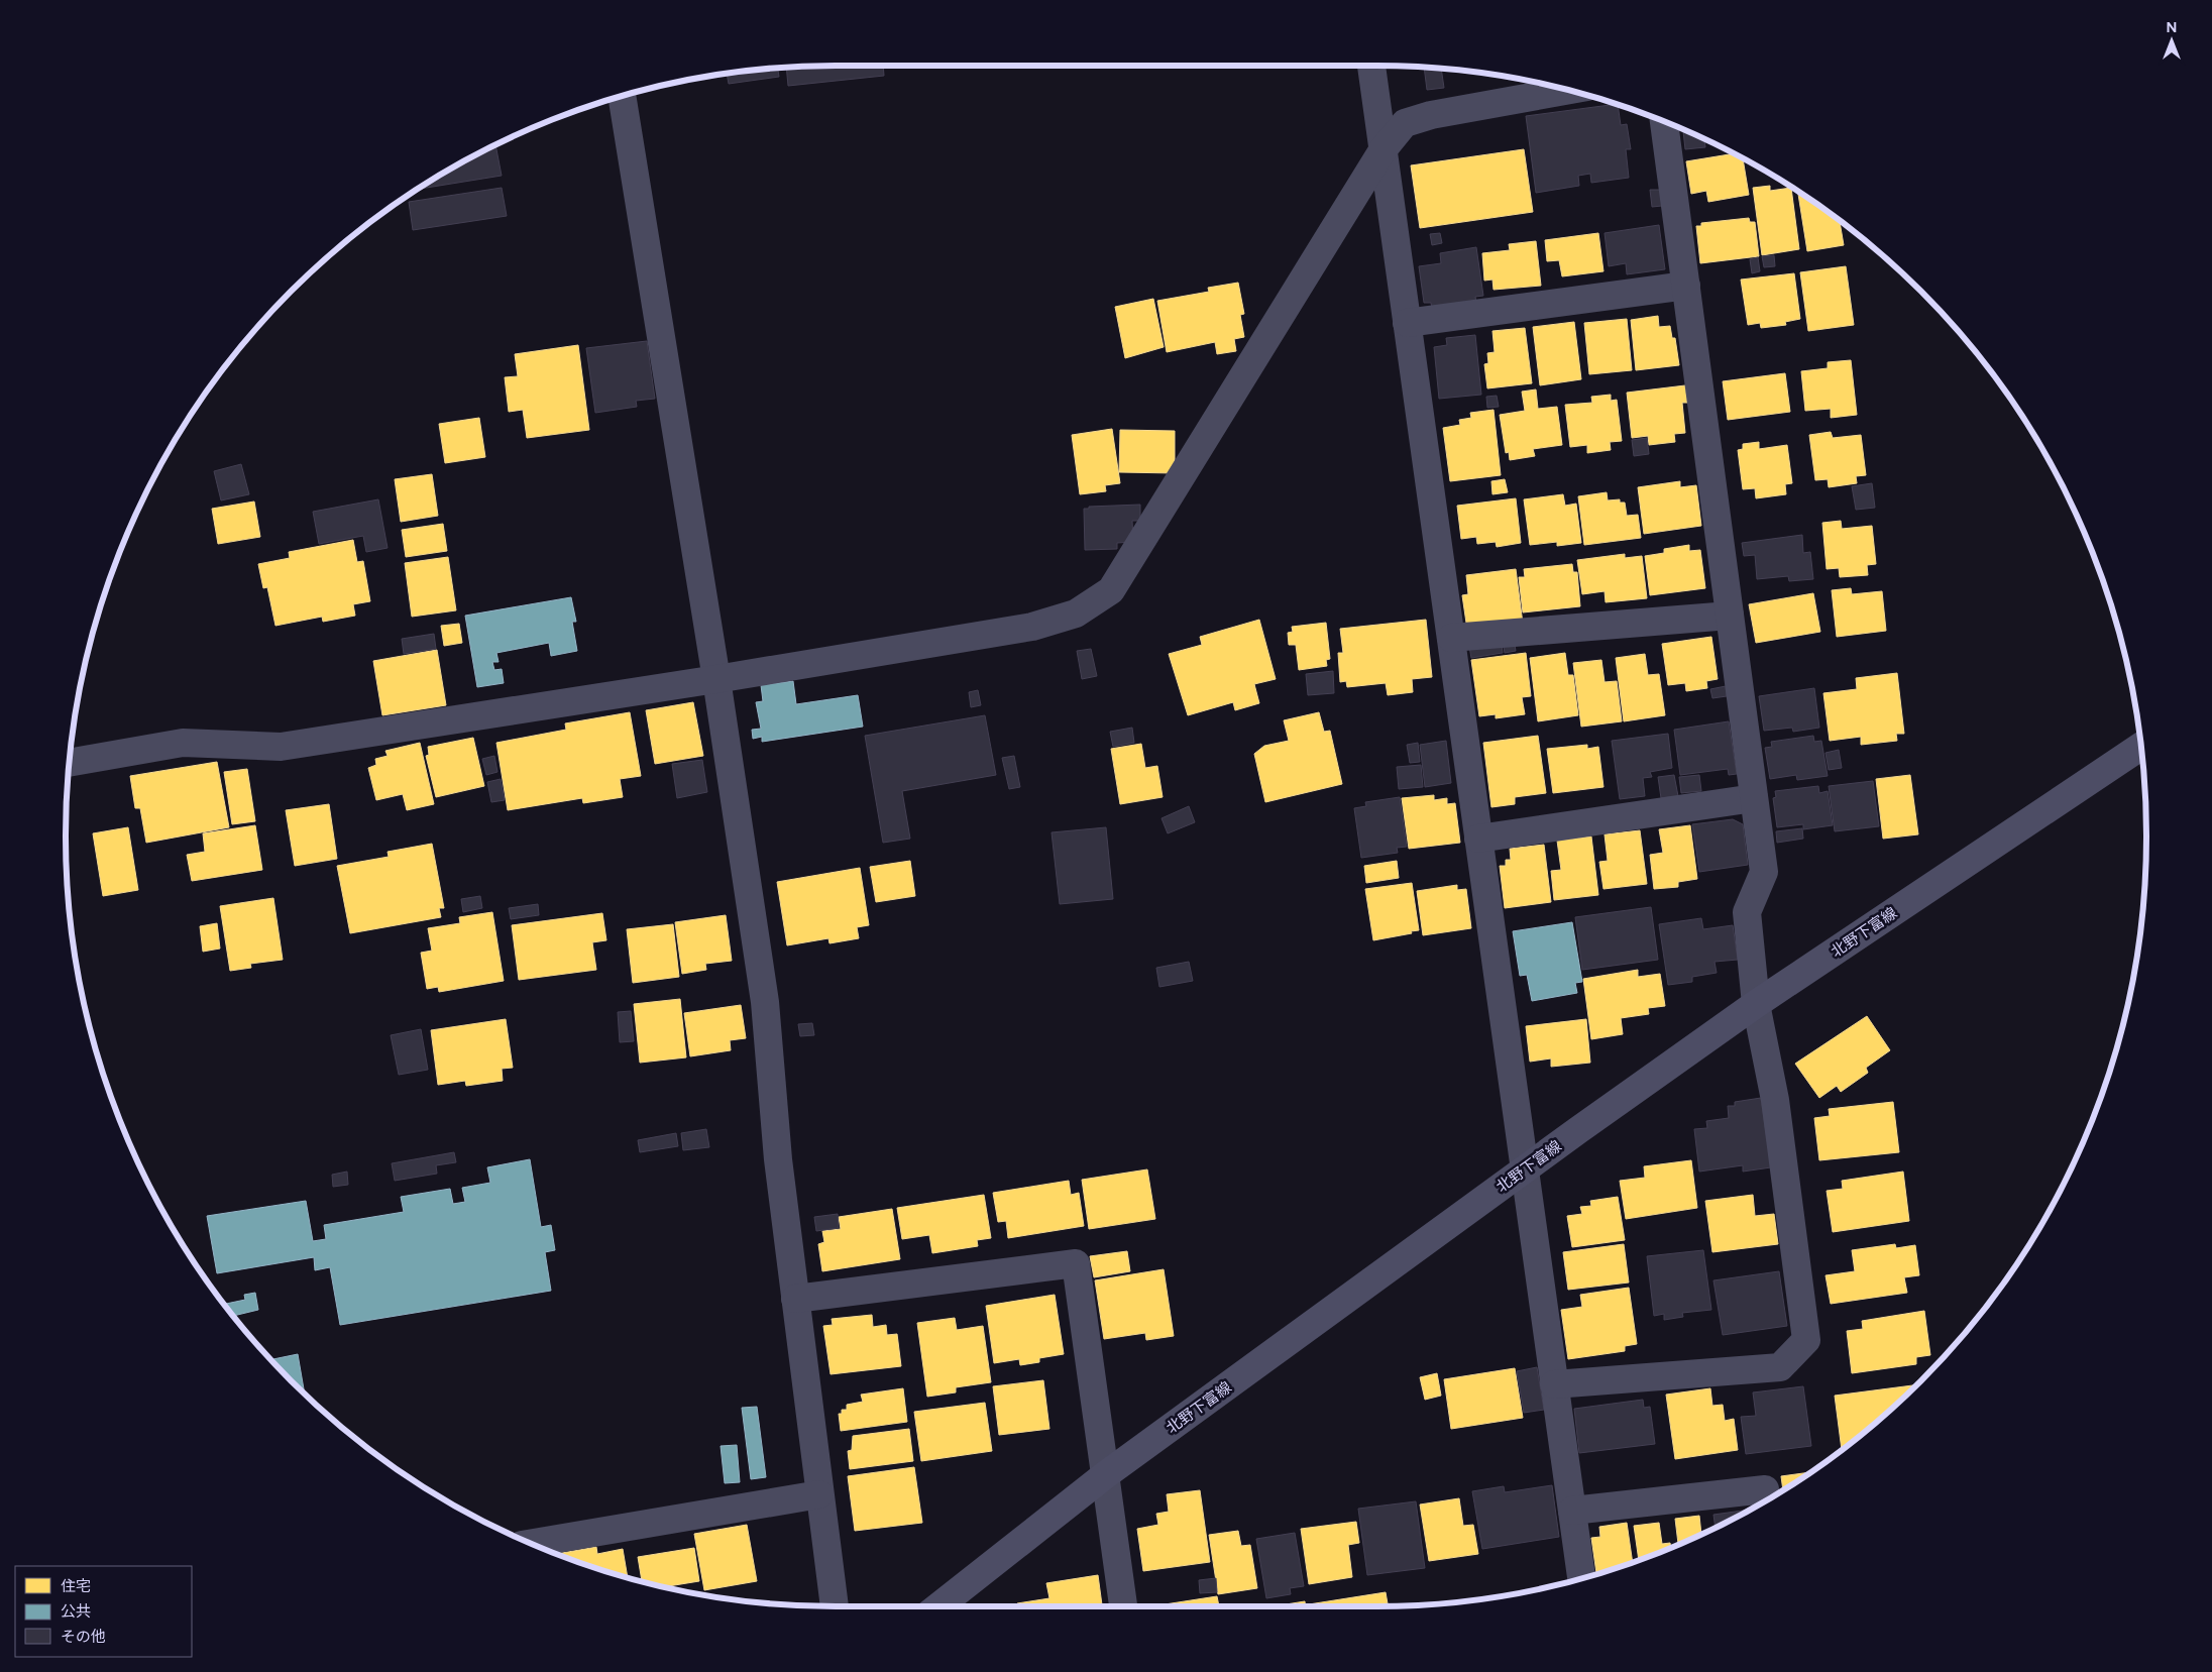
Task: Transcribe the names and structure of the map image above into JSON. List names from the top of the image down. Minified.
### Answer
{"streets":{"street":["北野下富線"]},"legend":["住宅","公共","その他"],"north":"top"}
